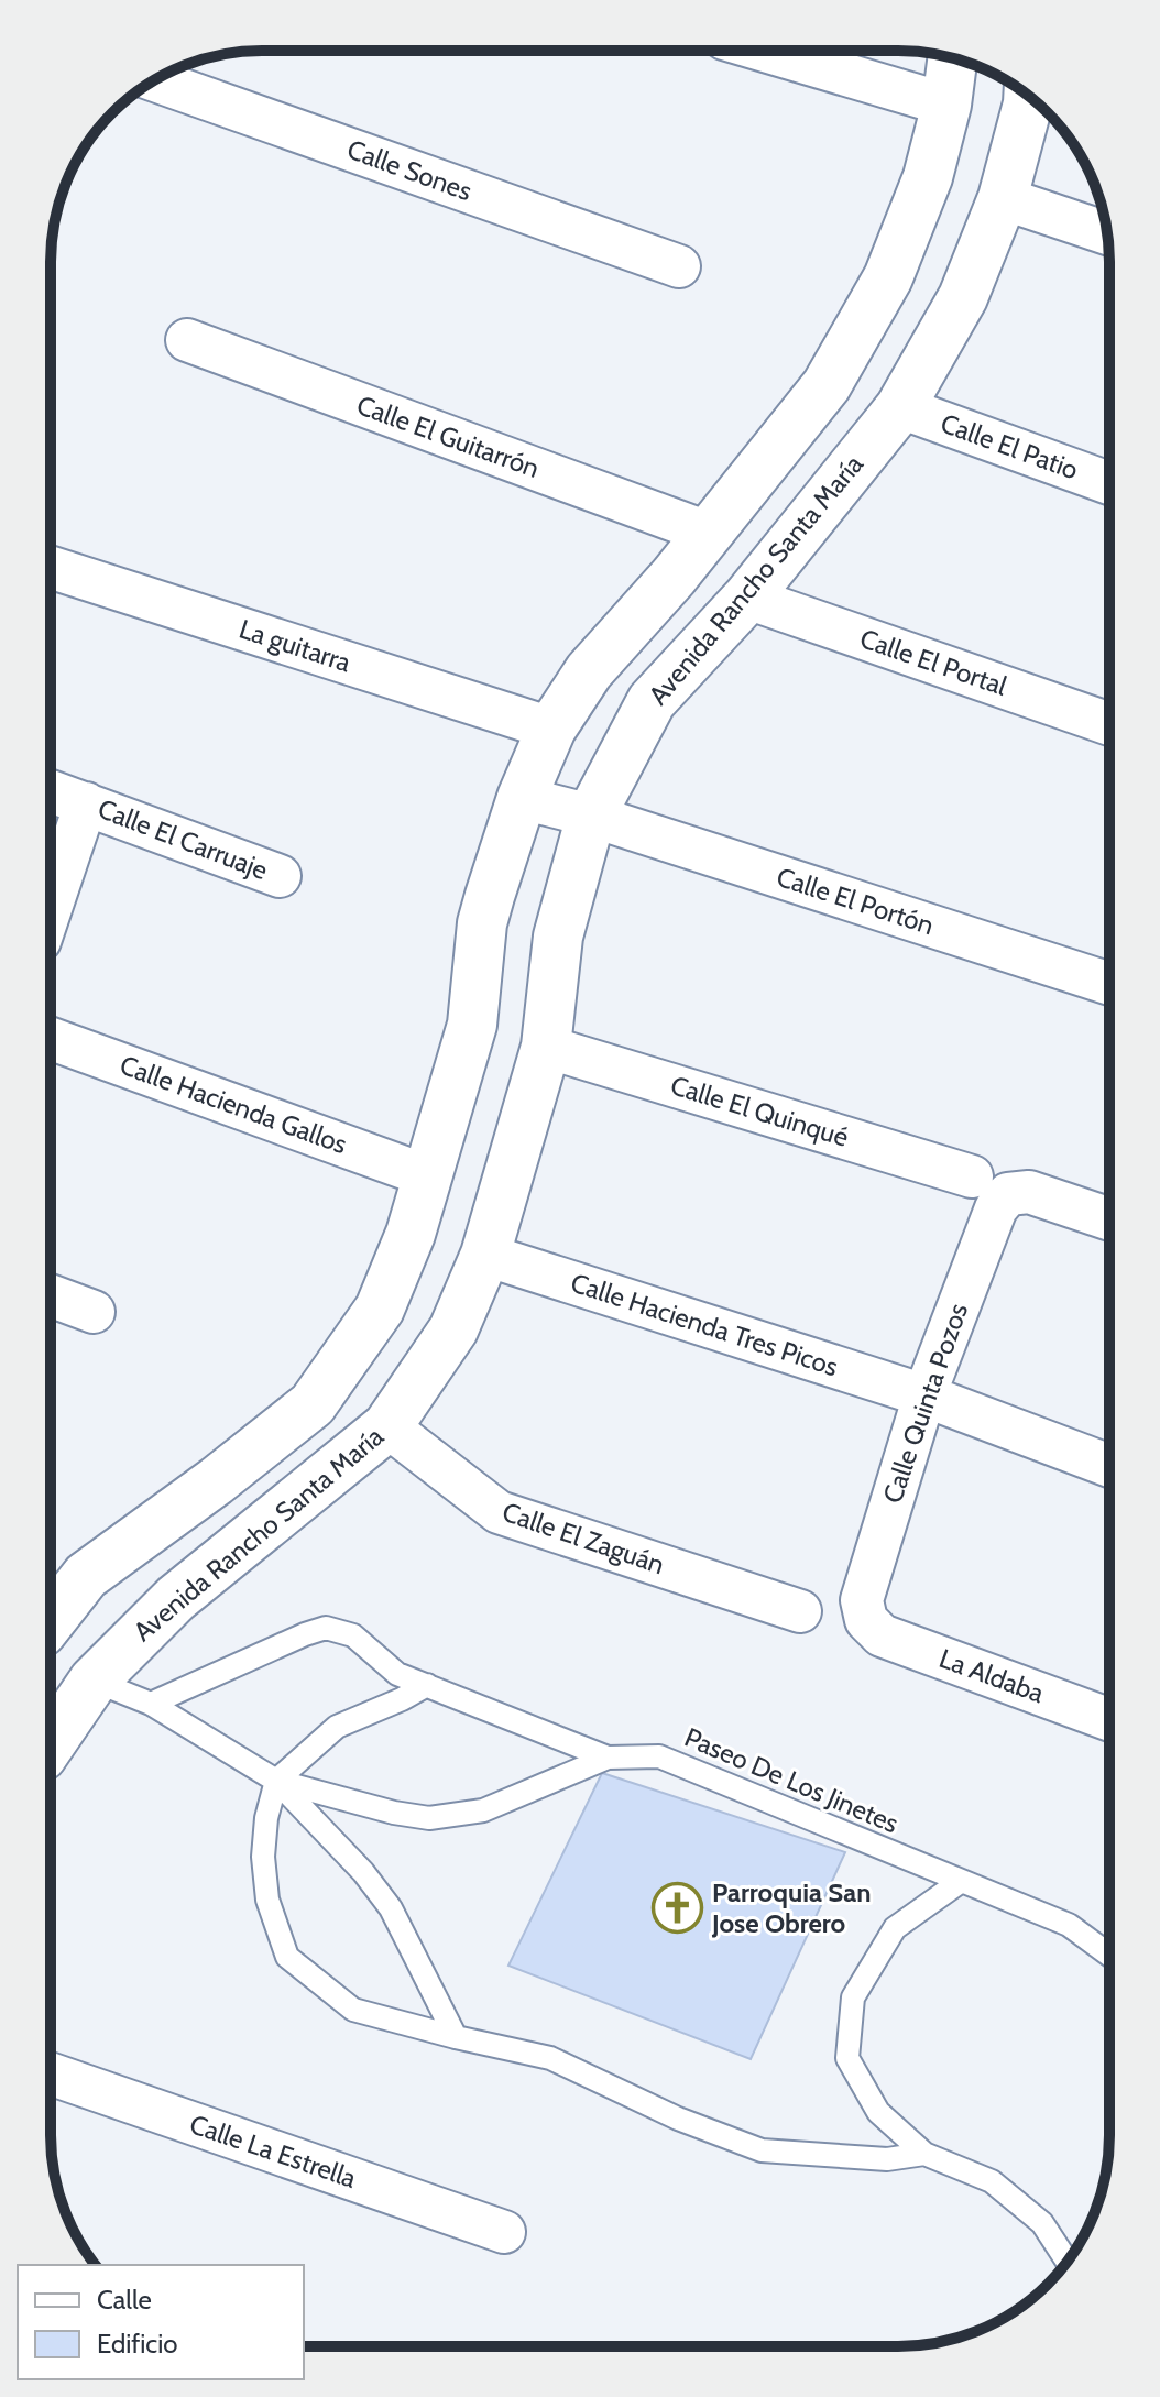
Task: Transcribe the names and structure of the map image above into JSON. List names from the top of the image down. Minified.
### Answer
{"streets":{"street":["Calle Sones","Calle El Guitarrón","Calle El Patio","Avenida Rancho Santa María","La guitarra","Calle El Portal","Calle El Carruaje","Calle El Portón","Calle Hacienda Gallos","Calle El Quinqué","Calle Hacienda Tres Picos","Calle Quinta Pozos","Calle El Zaguán","La Aldaba","Calle La Estrella"],"lane":["Paseo De Los Jinetes"]},"crossings":[["Calle El Patio","Avenida Rancho Santa María"],["Avenida Rancho Santa María","Calle El Portal"],["Avenida Rancho Santa María","Calle El Portón"],["Avenida Rancho Santa María","Calle El Quinqué"],["Avenida Rancho Santa María","Calle Hacienda Tres Picos"],["Avenida Rancho Santa María","Calle El Zaguán"],["Calle El Quinqué","Calle Quinta Pozos"],["Calle Hacienda Tres Picos","Calle Quinta Pozos"],["Calle Quinta Pozos","La Aldaba"]],"places":{"church":["Parroquia San Jose Obrero"]},"legend":["Calle","Edificio"]}
